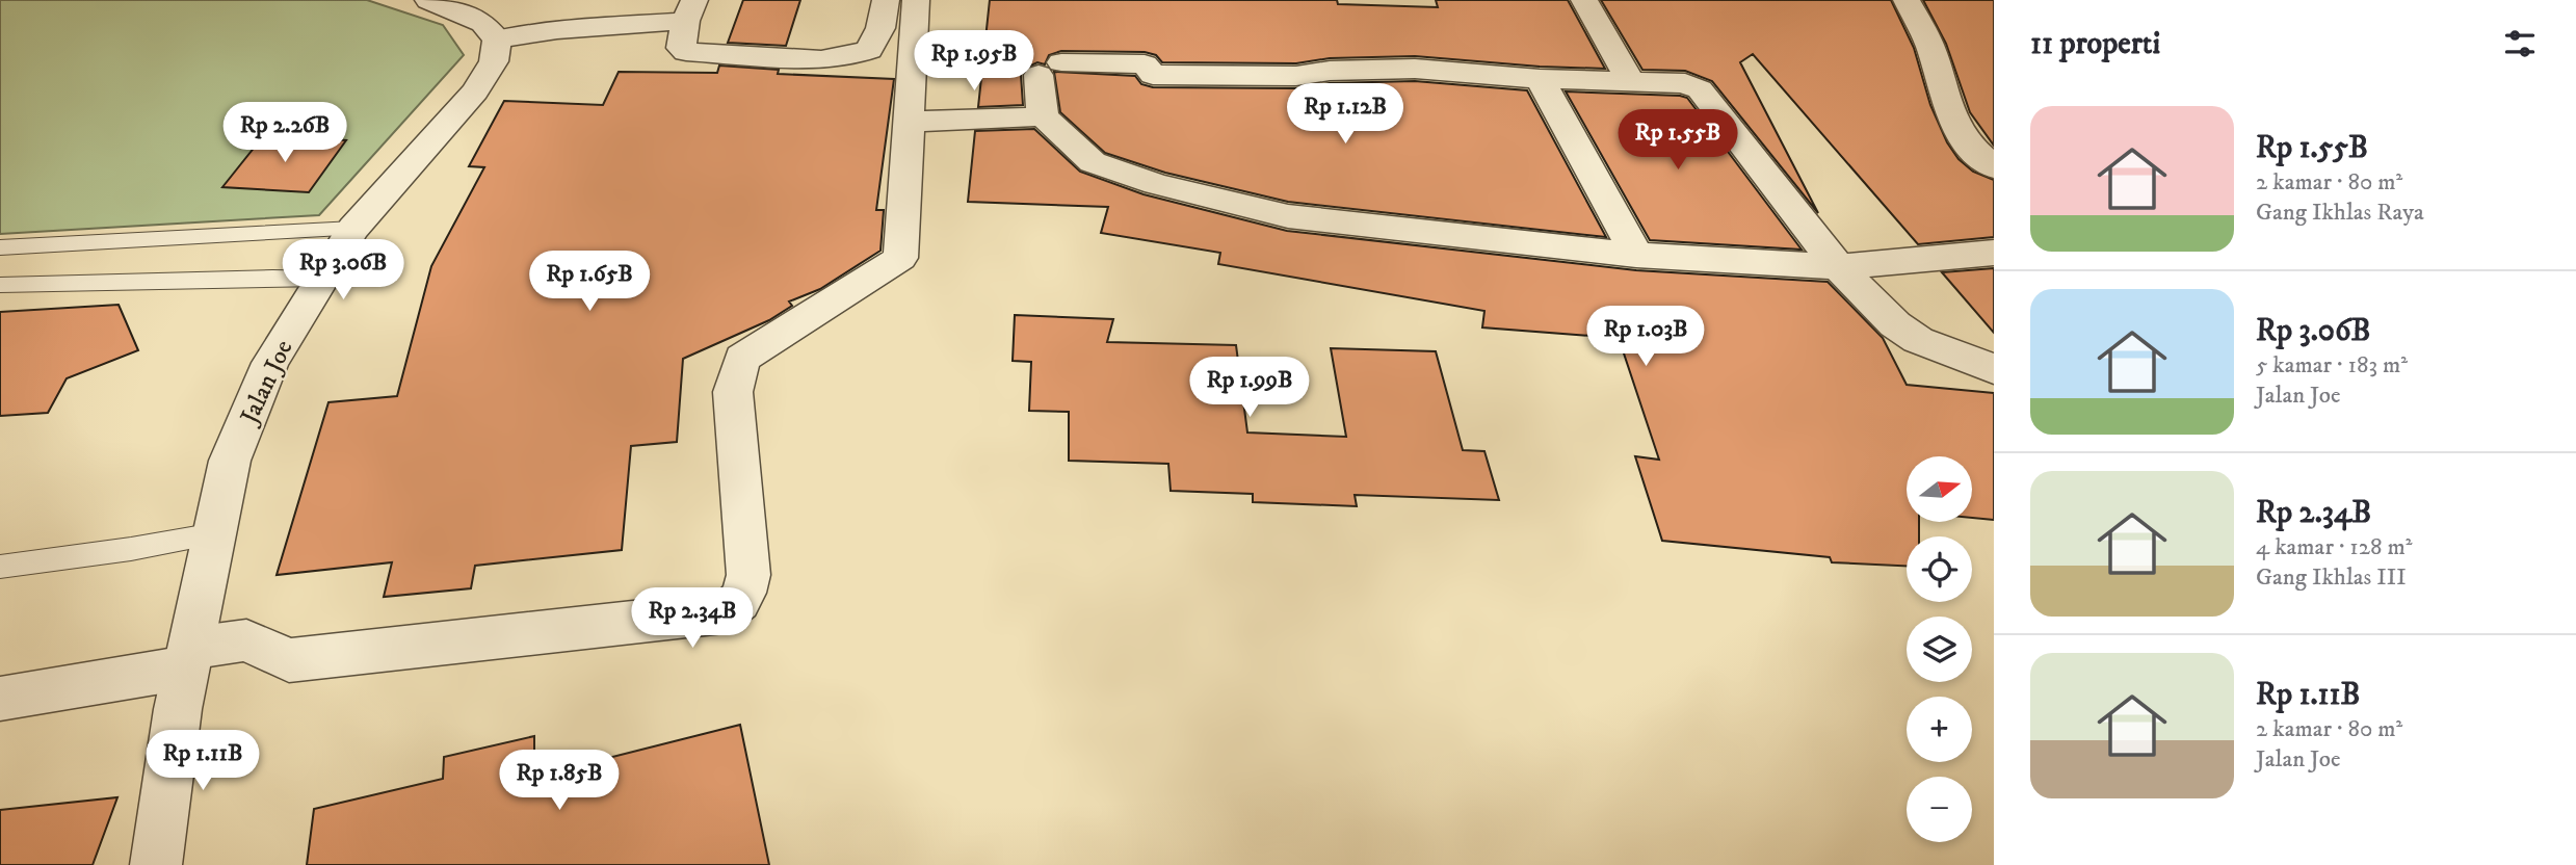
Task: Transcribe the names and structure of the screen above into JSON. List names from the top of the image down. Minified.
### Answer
{"streets":{"street":["Jalan Joe"]},"north":"right","page":{"heading":"11 properti","price":["Rp 1.95B","Rp 1.12B","Rp 2.26B","Rp 1.55B","Rp 3.06B","Rp 1.65B","Rp 1.03B","Rp 1.99B","Rp 2.34B","Rp 1.11B","Rp 1.85B"],"list":[{"name":"Rp 1.55B","note":"2 kamar · 80 m² · Gang Ikhlas Raya"},{"name":"Rp 3.06B","note":"5 kamar · 183 m² · Jalan Joe"},{"name":"Rp 2.34B","note":"4 kamar · 128 m² · Gang Ikhlas III"},{"name":"Rp 1.11B","note":"2 kamar · 80 m² · Jalan Joe"}],"map_buttons":["+","−"]}}
